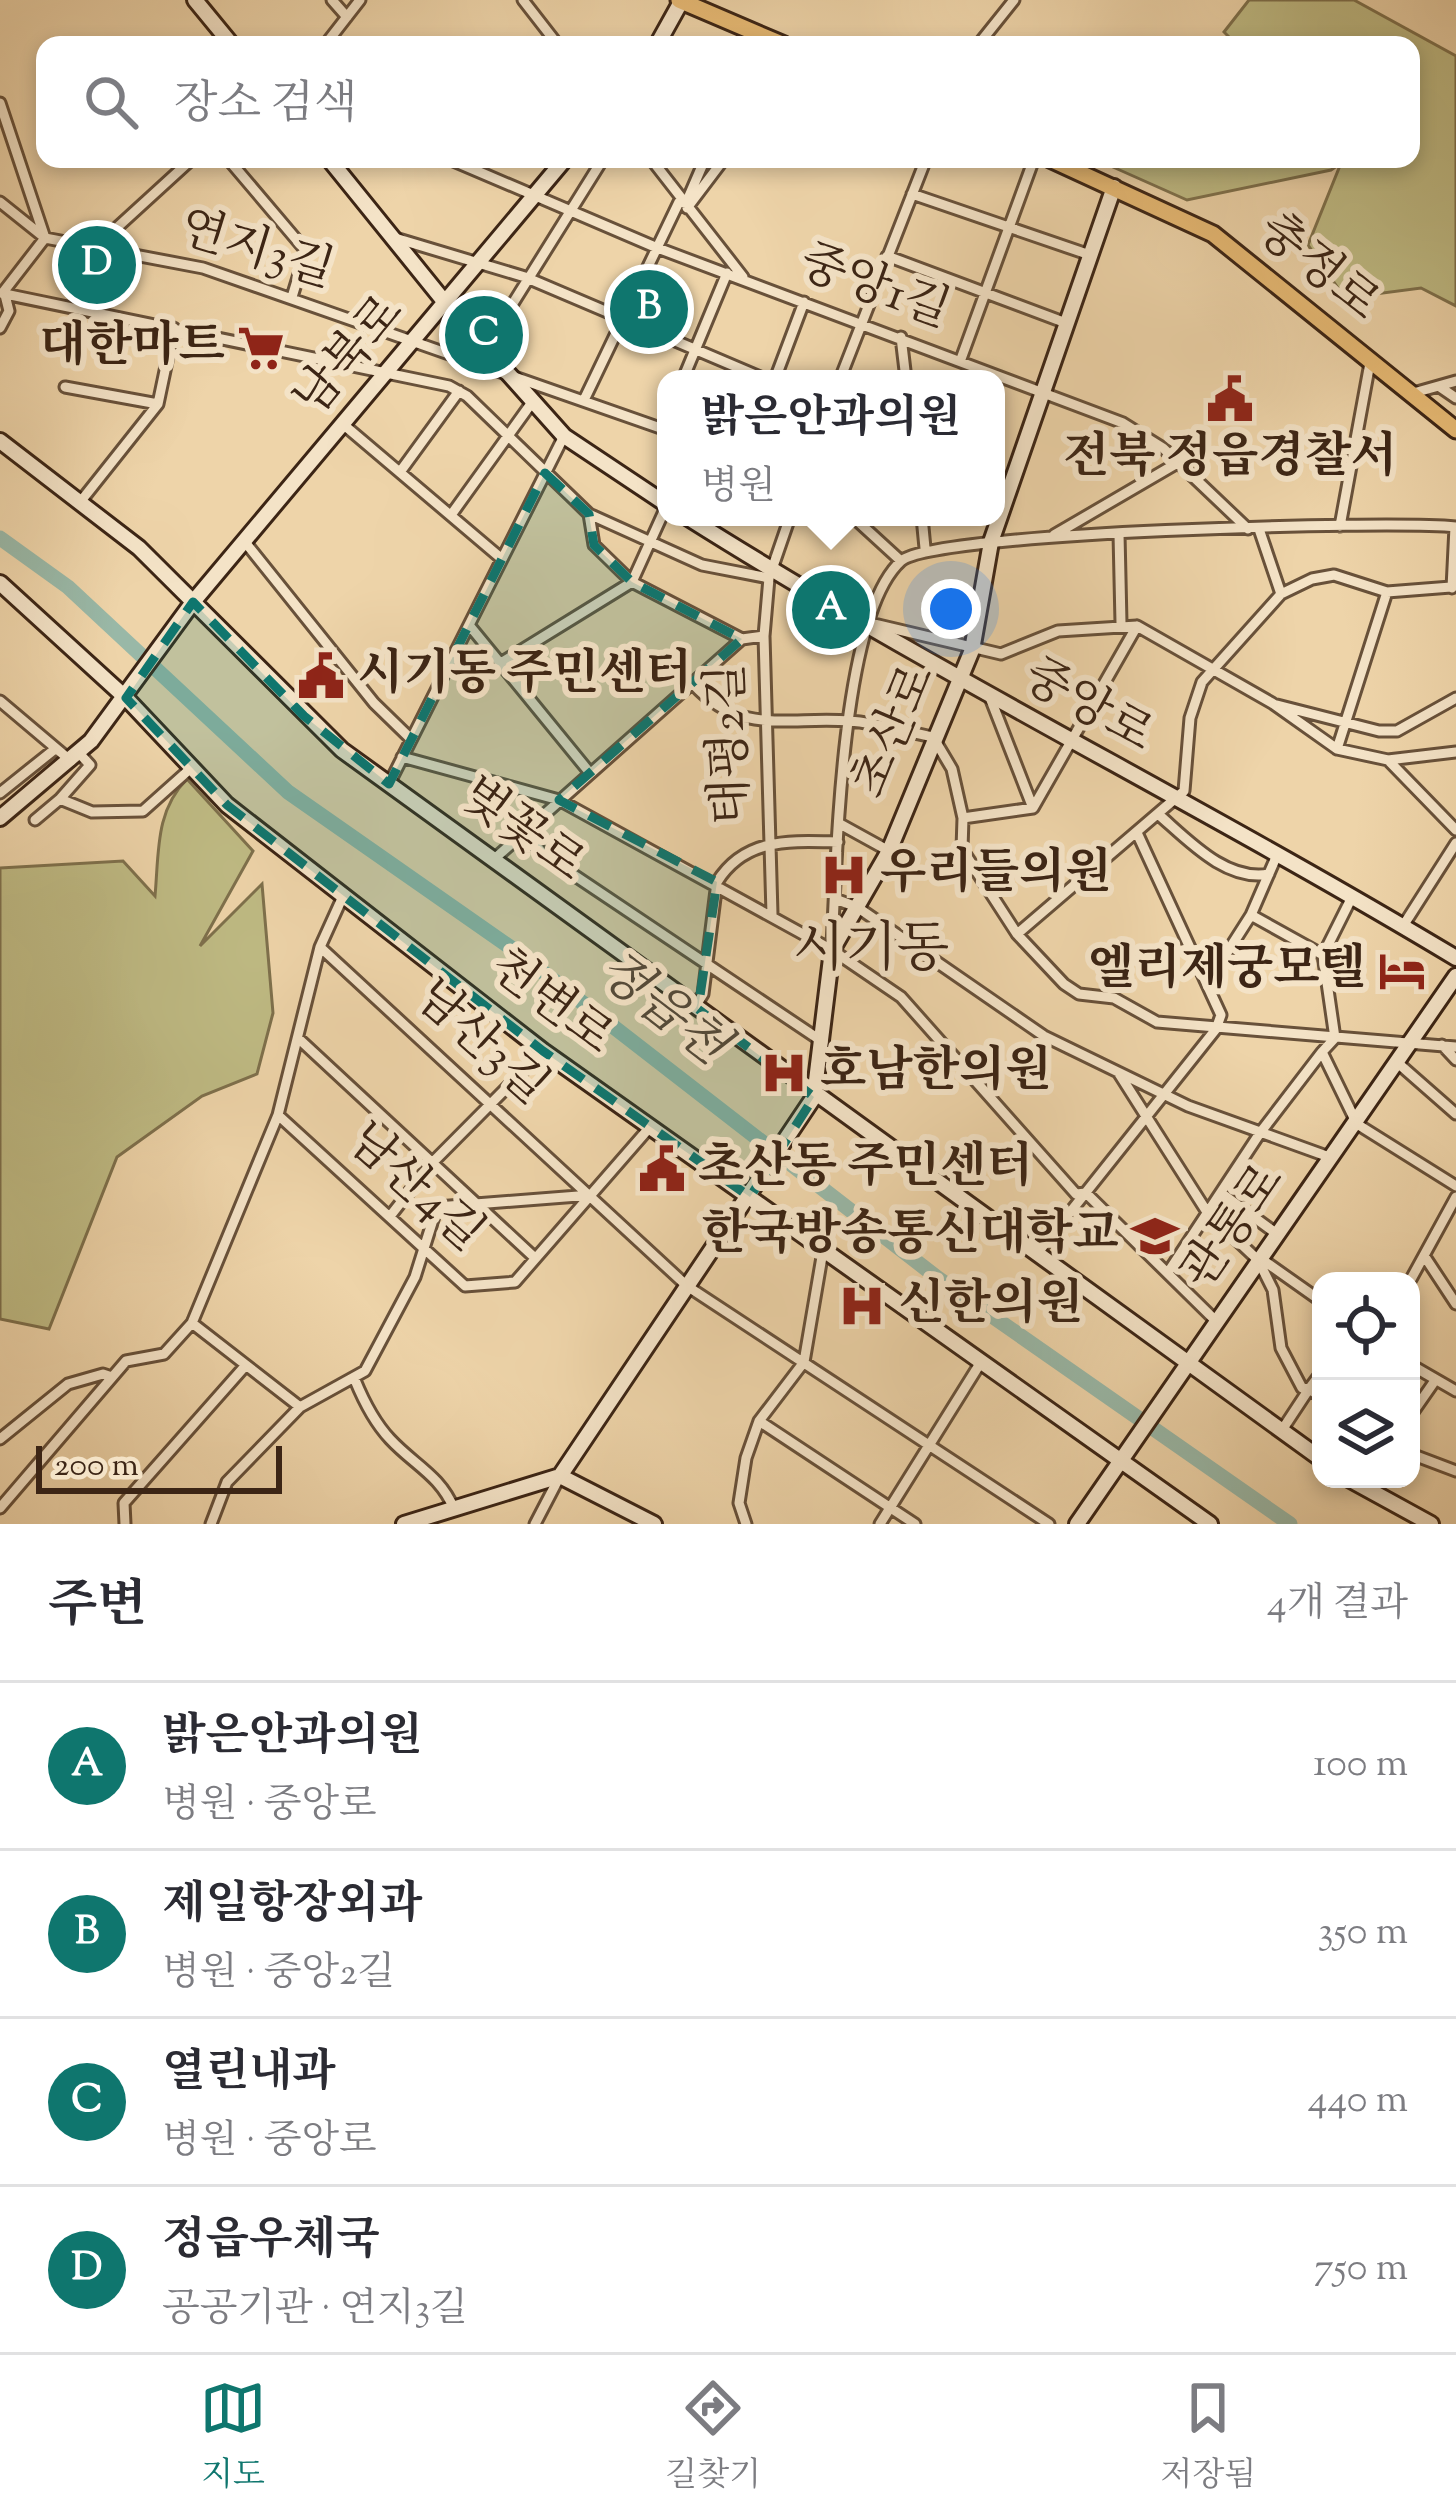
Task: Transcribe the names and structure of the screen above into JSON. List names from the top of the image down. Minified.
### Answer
{"streets":{"main road":["충정로"],"street":["연지3길","중앙1길","남북로","중앙로","초산로","태평2길","벚꽃로","천변로","남산3길","남산4길","관통로"]},"crossings":[["연지3길","남북로"],["충정로","초산로"],["중앙1길","남북로"],["중앙1길","초산로"],["남북로","벚꽃로"],["남북로","천변로"],["중앙로","초산로"],["중앙로","태평2길"],["초산로","벚꽃로"],["벚꽃로","관통로"],["천변로","관통로"]],"districts":["시기동"],"water":["정읍천"],"places":{"supermarket":["대한마트"],"public building":["전북 정읍경찰서","시기동 주민센터","초산동 주민센터"],"hospital":["우리들의원","호남한의원","신한의원"],"hotel":["엘리제궁모텔"],"school or university":["한국방송통신대학교"]},"scale_bar":"200 m","page":{"search":"장소 검색","pins":["D","B","C","A"],"popup":["밝은안과의원","병원"],"scale":"200 m","heading":["주변","4개 결과"],"list":[{"mark":"A","name":"밝은안과의원","note":"병원 · 중앙로","value":"100 m"},{"mark":"B","name":"제일항장외과","note":"병원 · 중앙2길","value":"350 m"},{"mark":"C","name":"열린내과","note":"병원 · 중앙로","value":"440 m"},{"mark":"D","name":"정읍우체국","note":"공공기관 · 연지3길","value":"750 m"}],"nav":["지도","길찾기","저장됨"]}}
